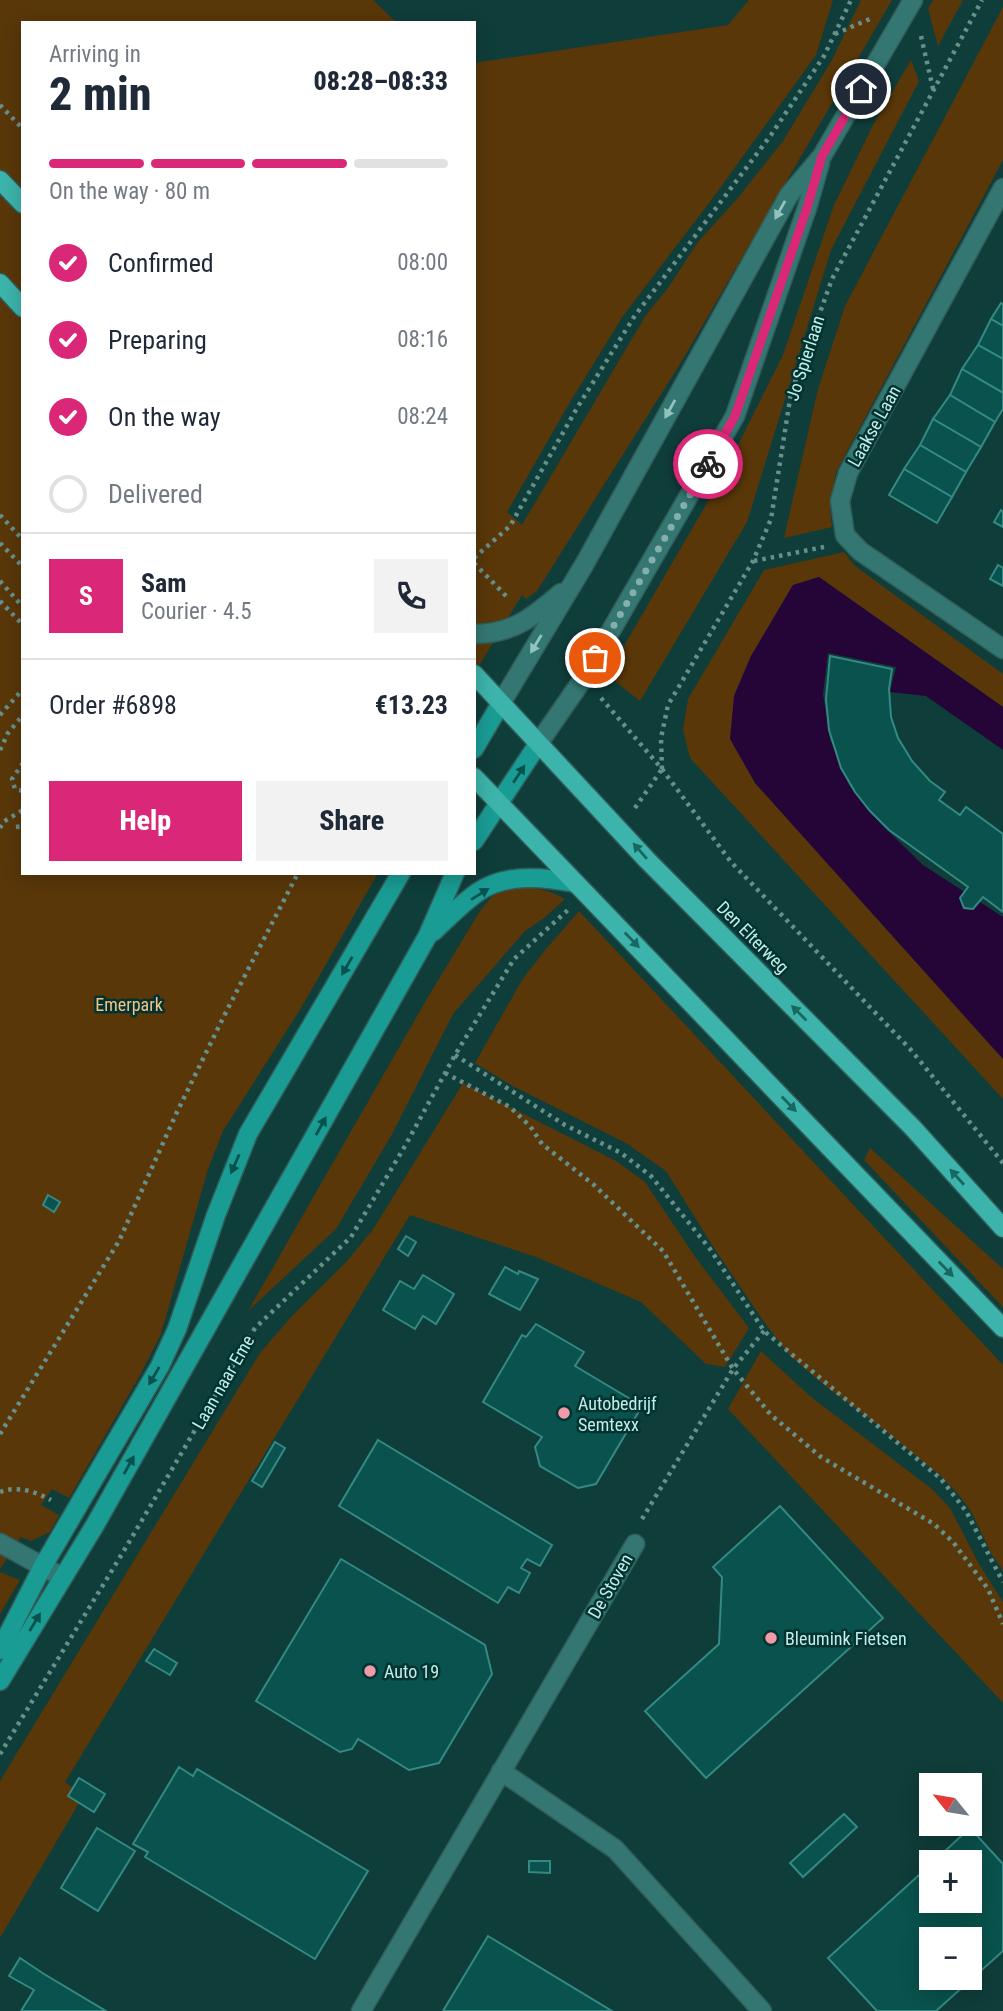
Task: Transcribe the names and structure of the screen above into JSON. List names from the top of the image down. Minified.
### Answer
{"streets":{"main road":["Den Elterweg"],"street":["Laakse Laan","De Stoven"],"path":["Jo Spierlaan","Laan naar Eme"]},"crossings":[["Jo Spierlaan","Den Elterweg"]],"parks":["Emerpark"],"places":["Autobedrijf Semtexx","Bleumink Fietsen","Auto 19"],"north":"top left","page":{"heading":["2 min","Arriving in","08:28–08:33"],"panel":["Sam","Courier · 4.5","Order #6898","€13.23"],"bar":"On the way · 80 m","list":[["Confirmed","08:00"],["Preparing","08:16"],["On the way","08:24"],"Delivered"],"round":"S","buttons":["Help","Share"],"map_buttons":["+","−"]}}
